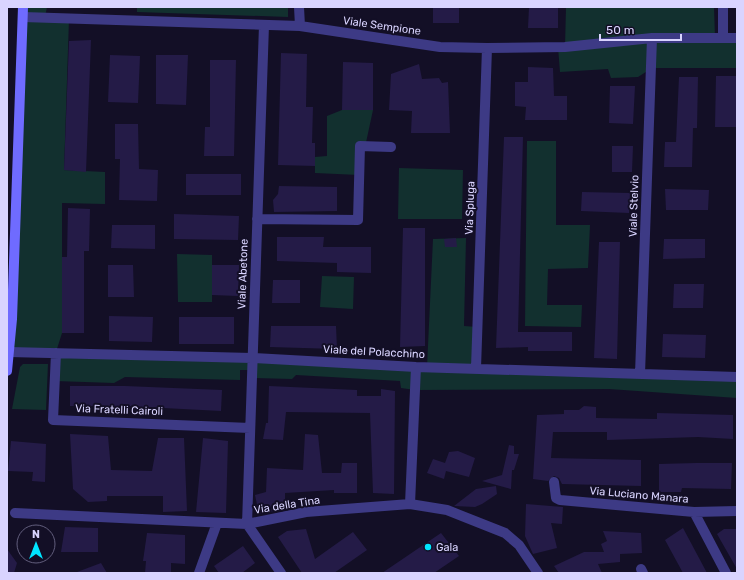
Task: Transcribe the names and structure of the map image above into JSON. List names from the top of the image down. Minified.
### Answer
{"streets":{"street":["Viale Sempione","Viale Stelvio","Via Spluga","Viale Abetone","Viale del Polacchino","Via Fratelli Cairoli","Via Luciano Manara","Via della Tina"]},"crossings":[["Viale Sempione","Viale Stelvio"],["Viale Sempione","Via Spluga"],["Viale Sempione","Viale Abetone"],["Viale Stelvio","Viale del Polacchino"],["Via Spluga","Viale del Polacchino"],["Viale Abetone","Viale del Polacchino"],["Viale Abetone","Via Fratelli Cairoli"],["Viale Abetone","Via della Tina"],["Viale del Polacchino","Via Fratelli Cairoli"]],"places":["Gala"],"scale_bar":"50 m","north":"top"}
